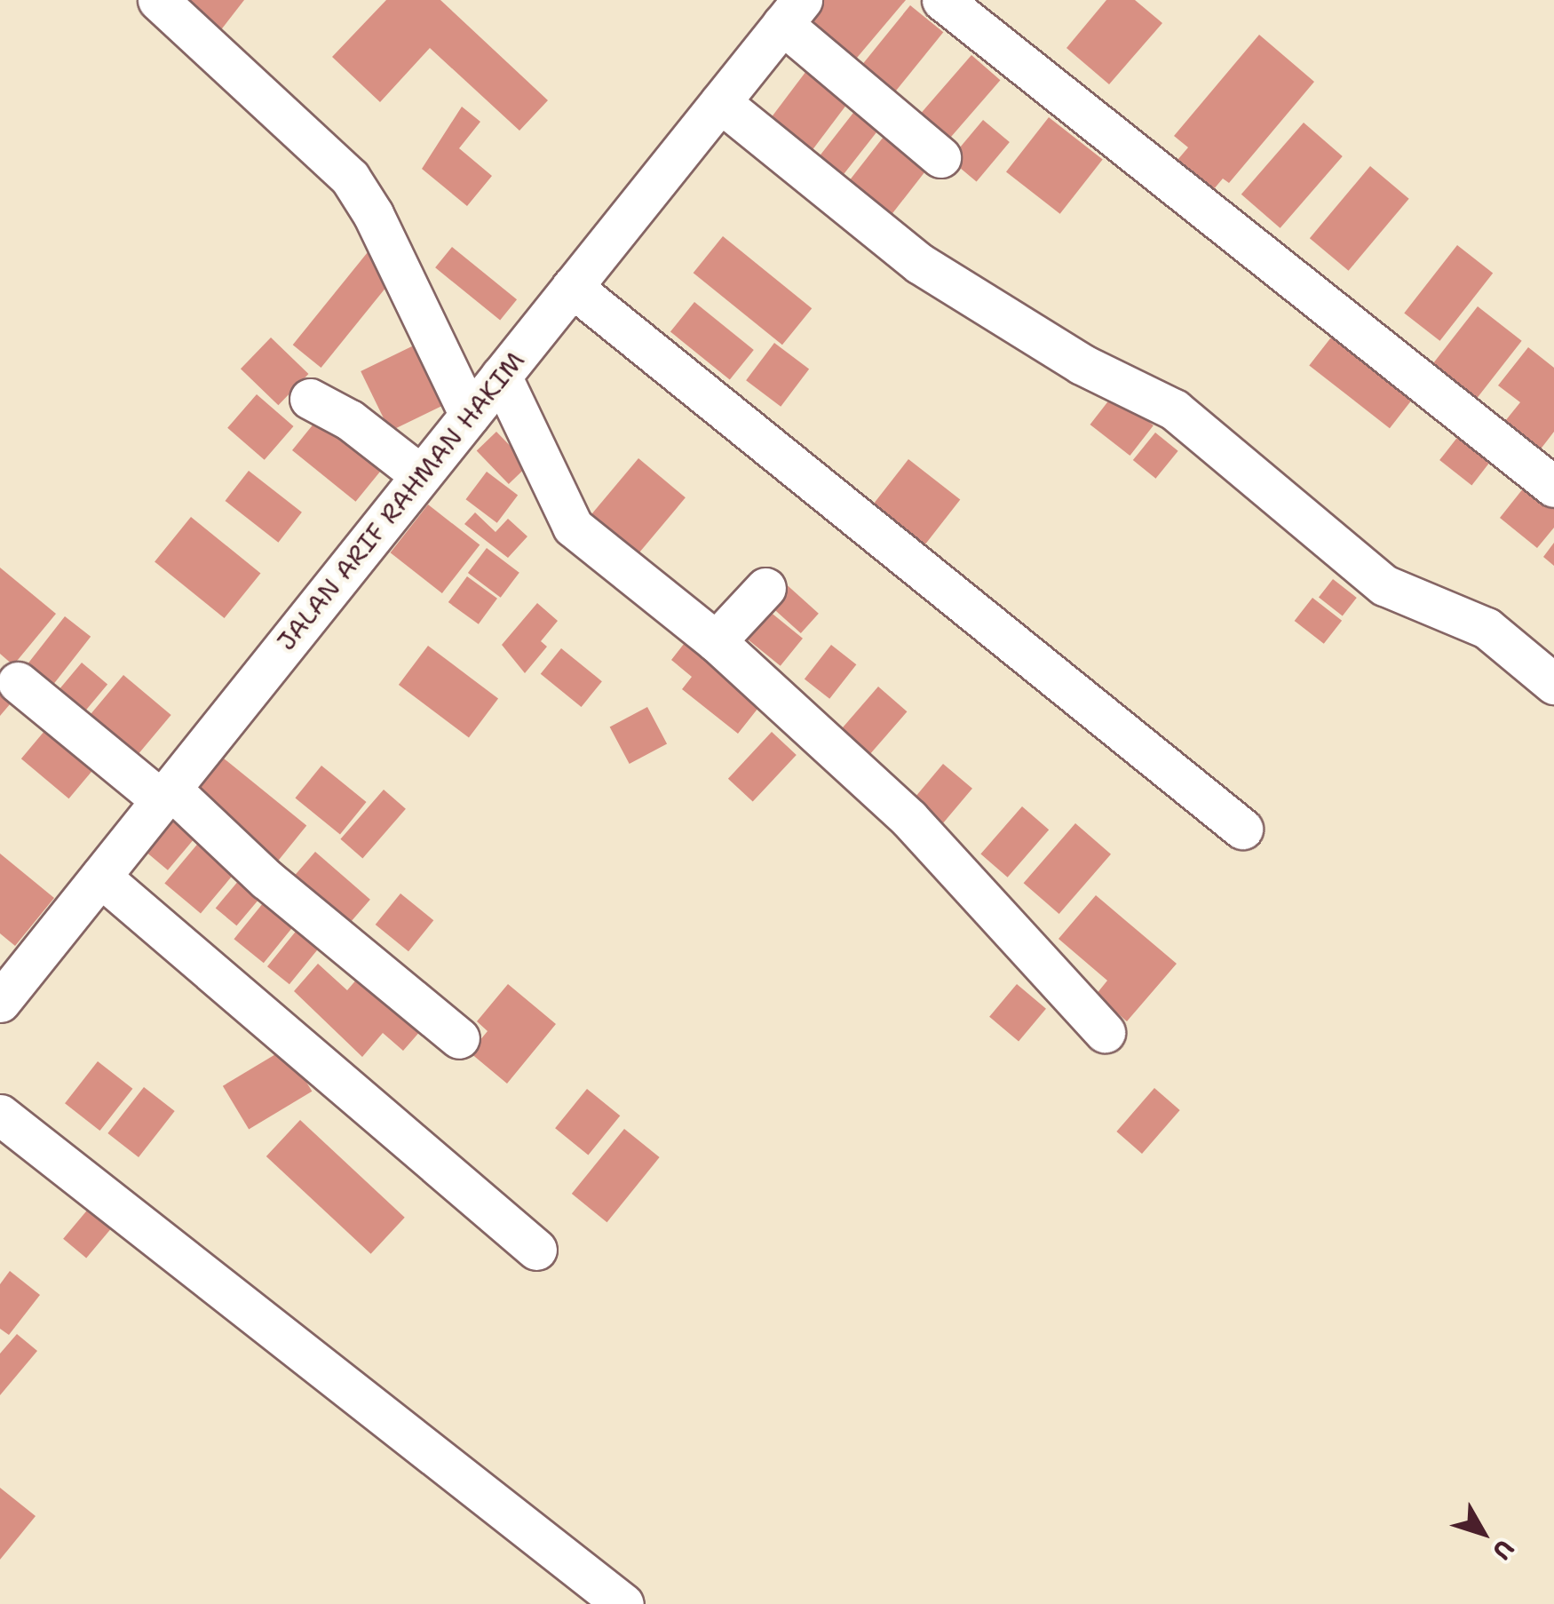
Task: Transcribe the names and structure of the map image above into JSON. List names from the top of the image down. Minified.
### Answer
{"streets":{"street":["JALAN ARIF RAHMAN HAKIM"]},"north":"bottom right"}
